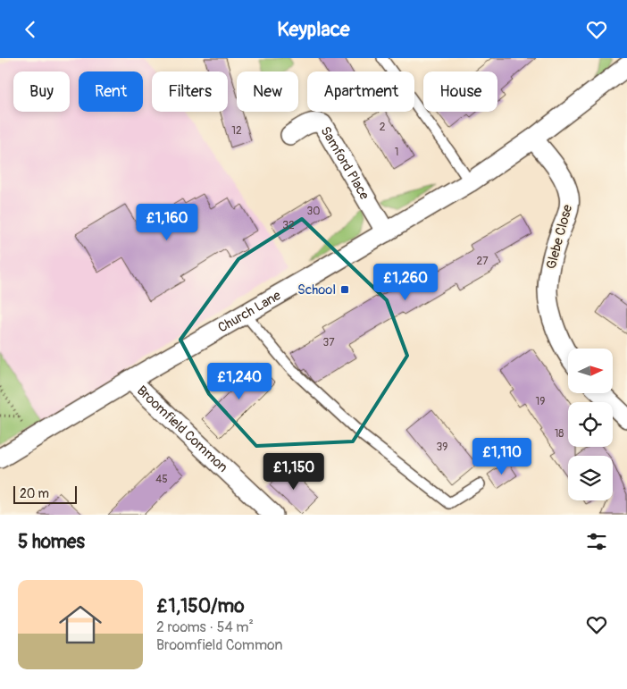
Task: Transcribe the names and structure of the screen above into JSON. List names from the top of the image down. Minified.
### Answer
{"streets":{"street":["Samford Place","Glebe Close","Church Lane","Broomfield Common"]},"crossings":[["Samford Place","Church Lane"],["Glebe Close","Church Lane"],["Church Lane","Broomfield Common"]],"places":{"transit":["School"]},"house_numbers":["2","12","1","30","32","27","37","19","18","39","45"],"scale_bar":"20 m","north":"right","page":{"header":"Keyplace","chip":["Buy","Rent","Filters","New","Apartment","House"],"price":["£1,160","£1,260","£1,240","£1,110","£1,150"],"scale":"20 m","heading":"5 homes","list":[{"name":"£1,150/mo","note":"2 rooms · 54 m² · Broomfield Common"}]}}
